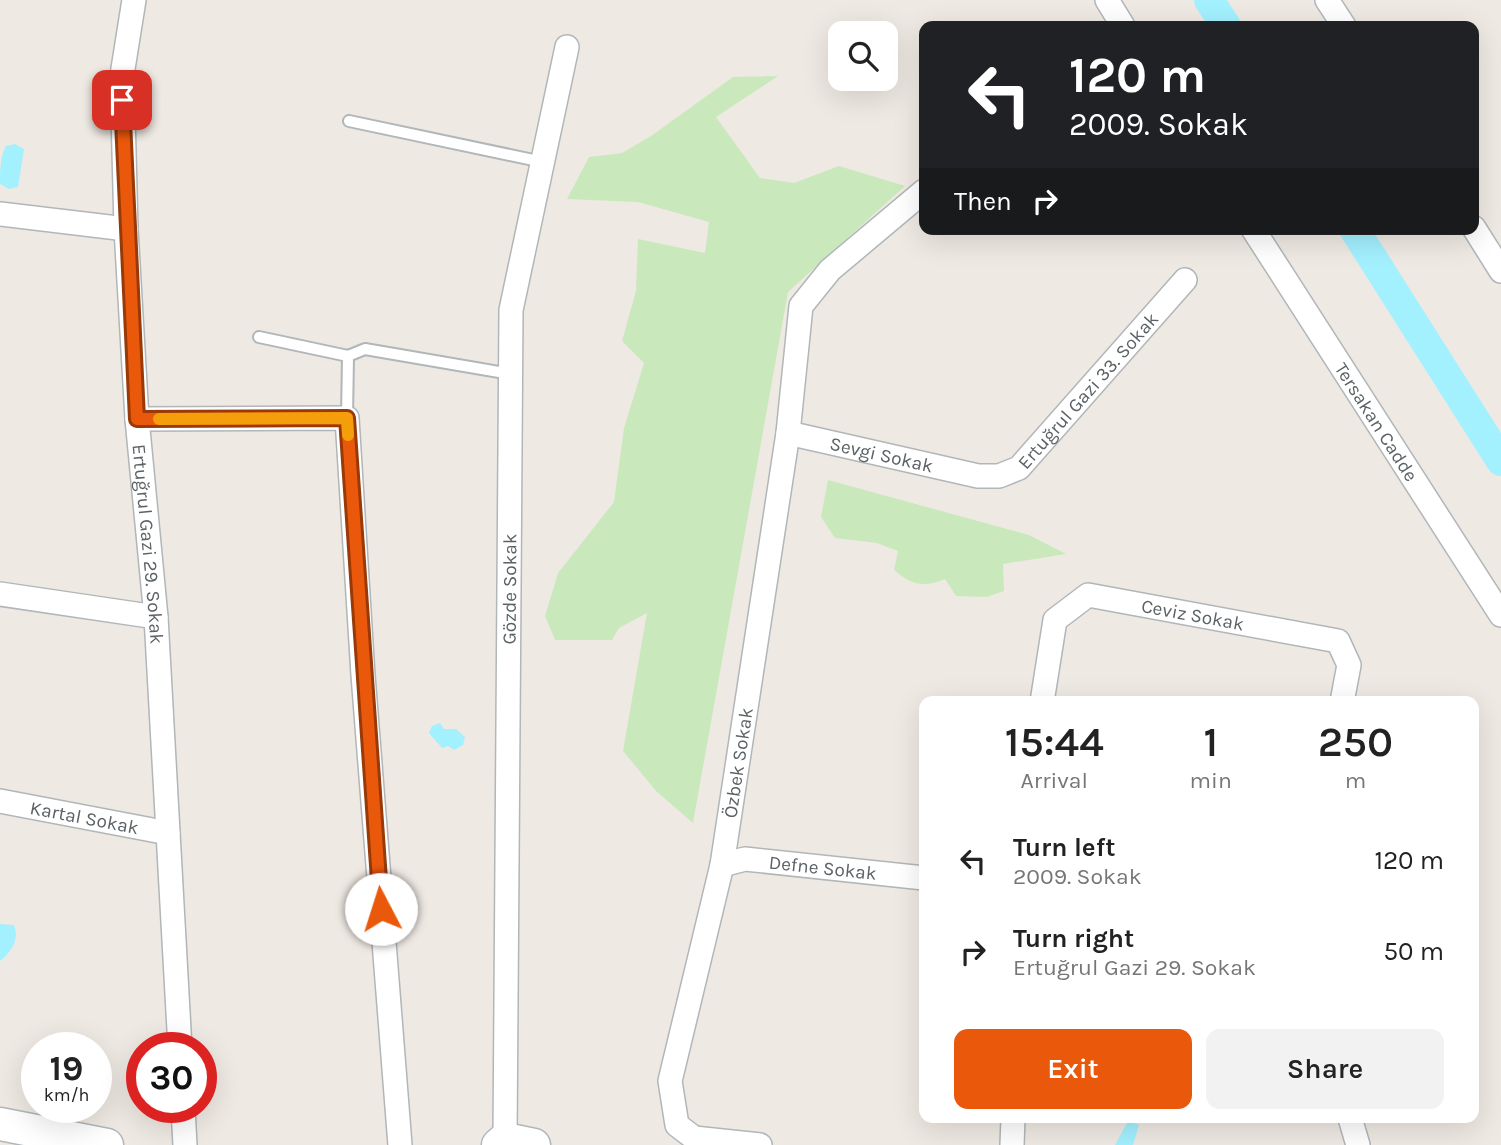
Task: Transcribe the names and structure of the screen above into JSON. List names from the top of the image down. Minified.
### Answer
{"streets":{"street":["Ertuğrul Gazi 33. Sokak","Tersakan Cadde","Sevgi Sokak","Ertuğrul Gazi 29. Sokak","Gözde Sokak","Ceviz Sokak","Özbek Sokak","Kartal Sokak","Defne Sokak"]},"crossings":[["Ertuğrul Gazi 33. Sokak","Sevgi Sokak"],["Sevgi Sokak","Özbek Sokak"],["Ertuğrul Gazi 29. Sokak","Kartal Sokak"],["Özbek Sokak","Defne Sokak"]],"page":{"turn":["120 m","2009. Sokak"],"then":"Then","eta":["15:44","Arrival","1","min","250","m"],"list":[{"name":"Turn left","note":"2009. Sokak","value":"120 m"},{"name":"Turn right","note":"Ertuğrul Gazi 29. Sokak","value":"50 m"}],"buttons":["Exit","Share"],"speed":"19 km/h","limit":"30"}}
